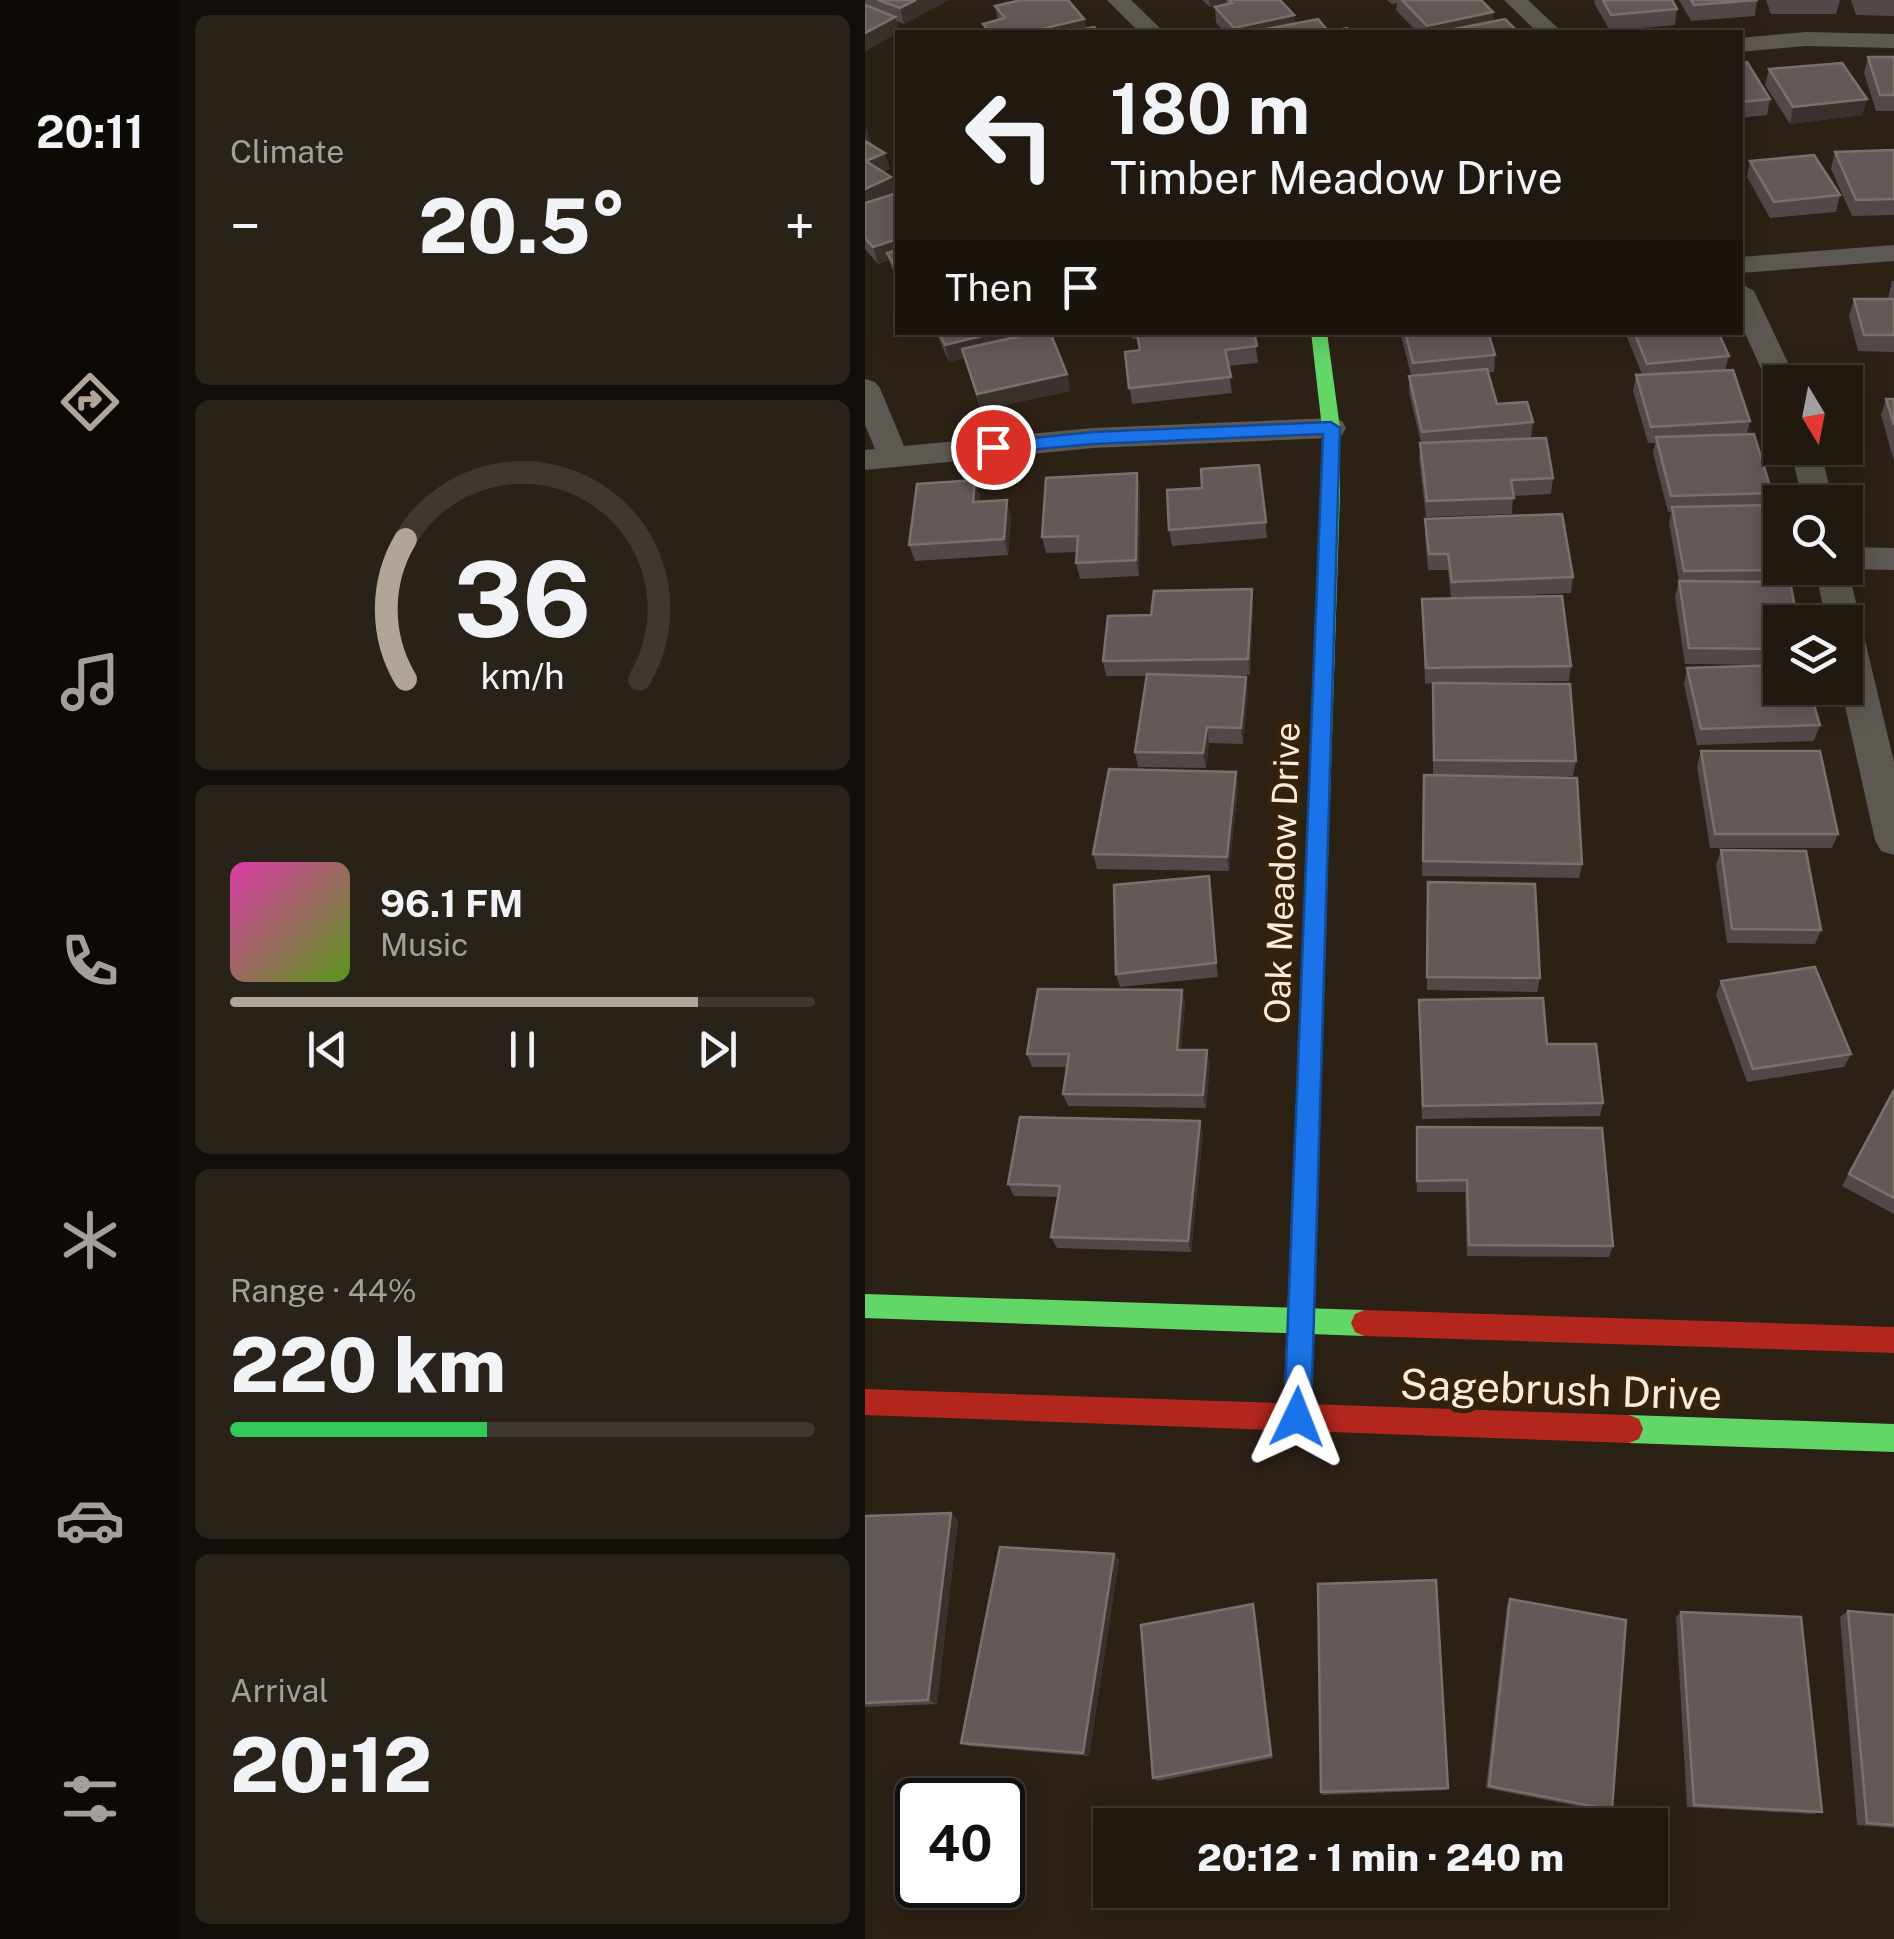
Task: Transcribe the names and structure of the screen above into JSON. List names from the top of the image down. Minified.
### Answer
{"streets":{"street":["Oak Meadow Drive","Sagebrush Drive"]},"crossings":[["Oak Meadow Drive","Sagebrush Drive"]],"north":"bottom","page":{"tabs":"20:11","tile":["Climate",["Range · 44%","220 km"],["Arrival","20:12"]],"turn":["180 m","Timber Meadow Drive"],"heat":["−","20.5°","+"],"then":"Then","song":["96.1 FM","Music"],"limit":"40","trip":"20:12 · 1 min · 240 m","gauge":["36","km/h"]}}
